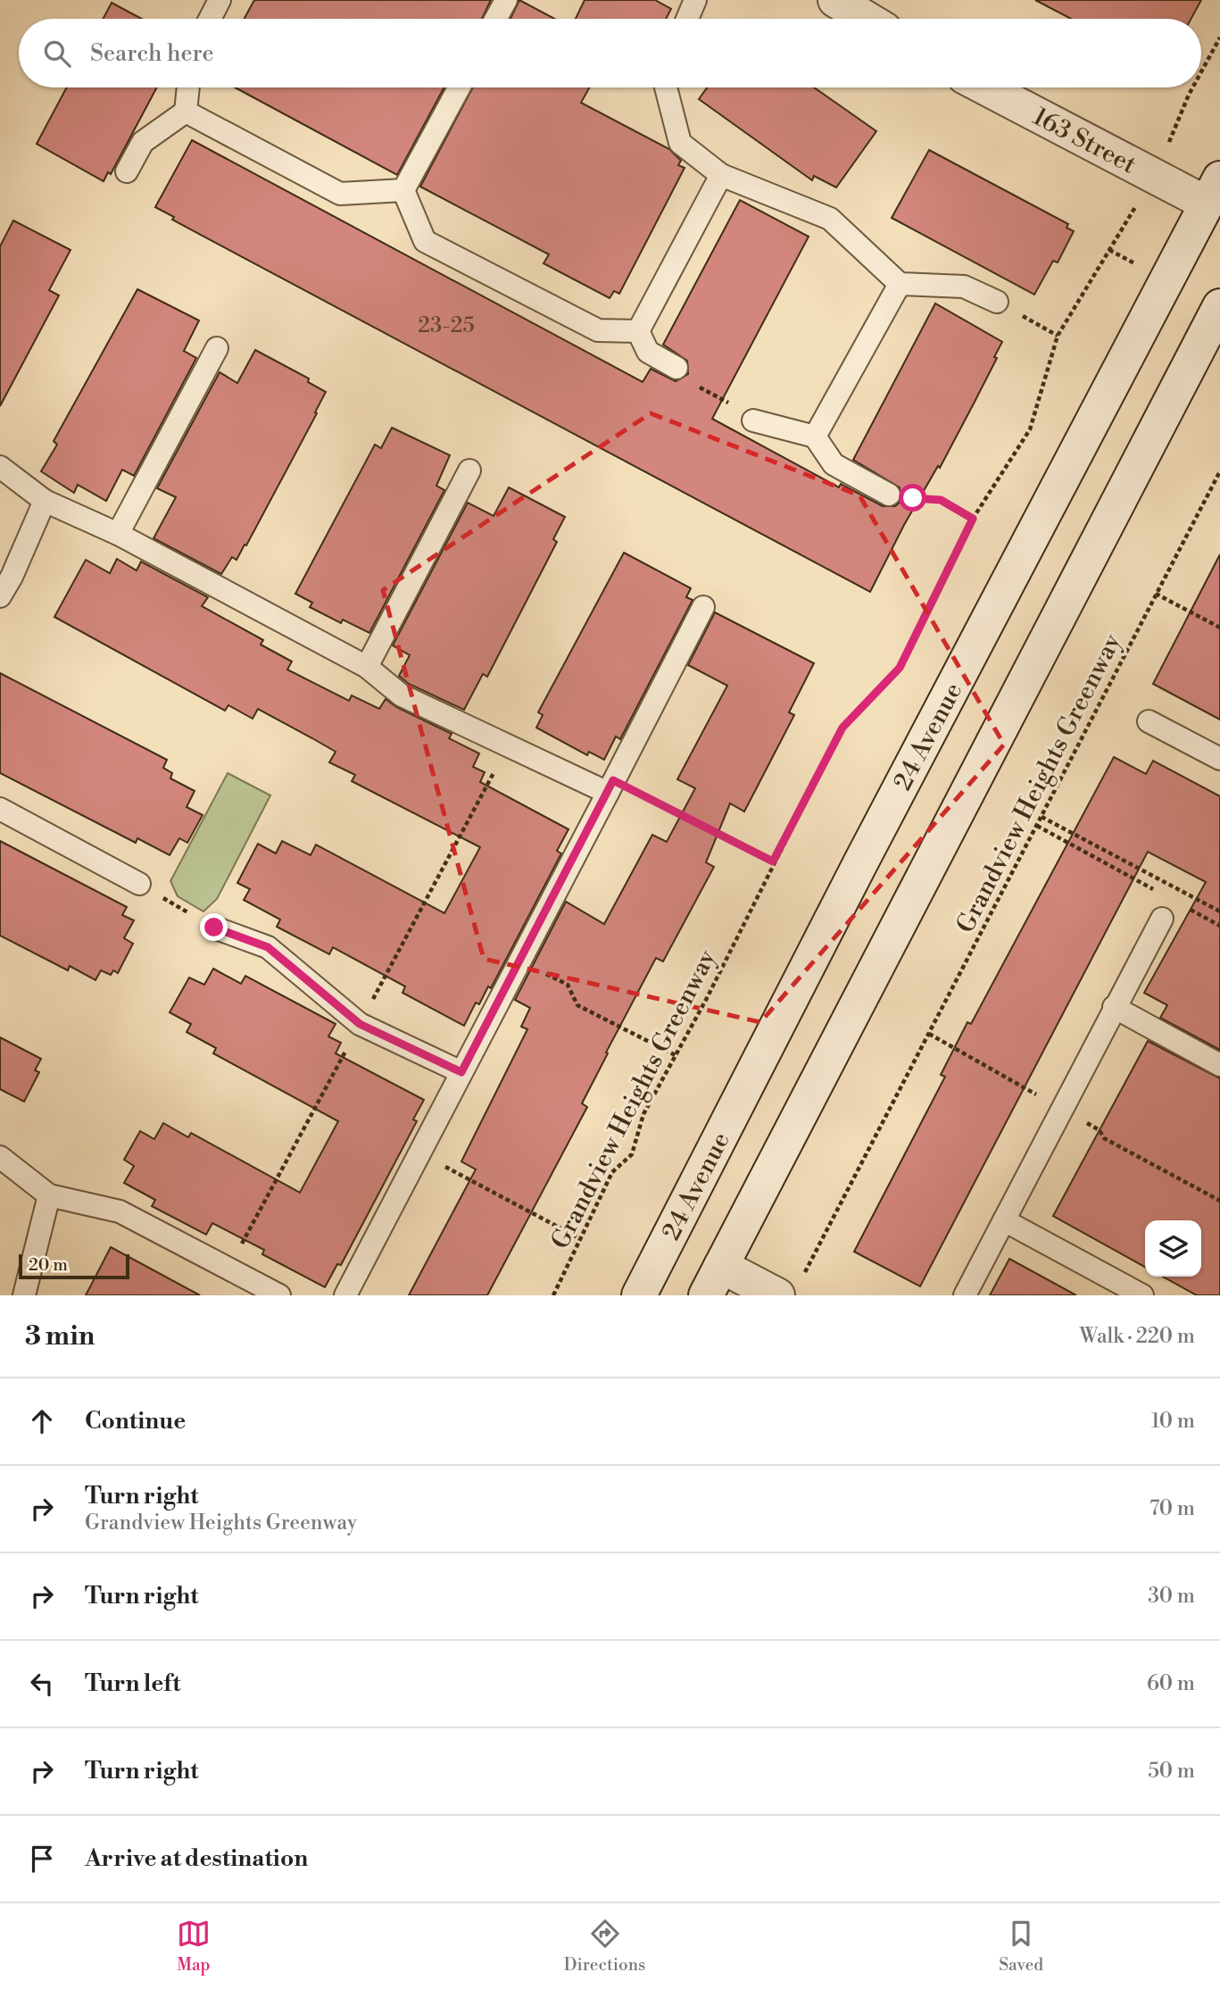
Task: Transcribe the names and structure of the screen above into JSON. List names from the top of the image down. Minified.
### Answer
{"streets":{"main road":["163 Street","24 Avenue"],"path":["Grandview Heights Greenway"]},"crossings":[["163 Street","24 Avenue"]],"house_numbers":["23-25"],"scale_bar":"20 m","page":{"search":"Search here","scale":"20 m","heading":["3 min","Walk · 220 m"],"list":[["Continue","10 m"],["Turn right","Grandview Heights Greenway","70 m"],["Turn right","30 m"],["Turn left","60 m"],["Turn right","50 m"],"Arrive at destination"],"nav":["Map","Directions","Saved"]}}
